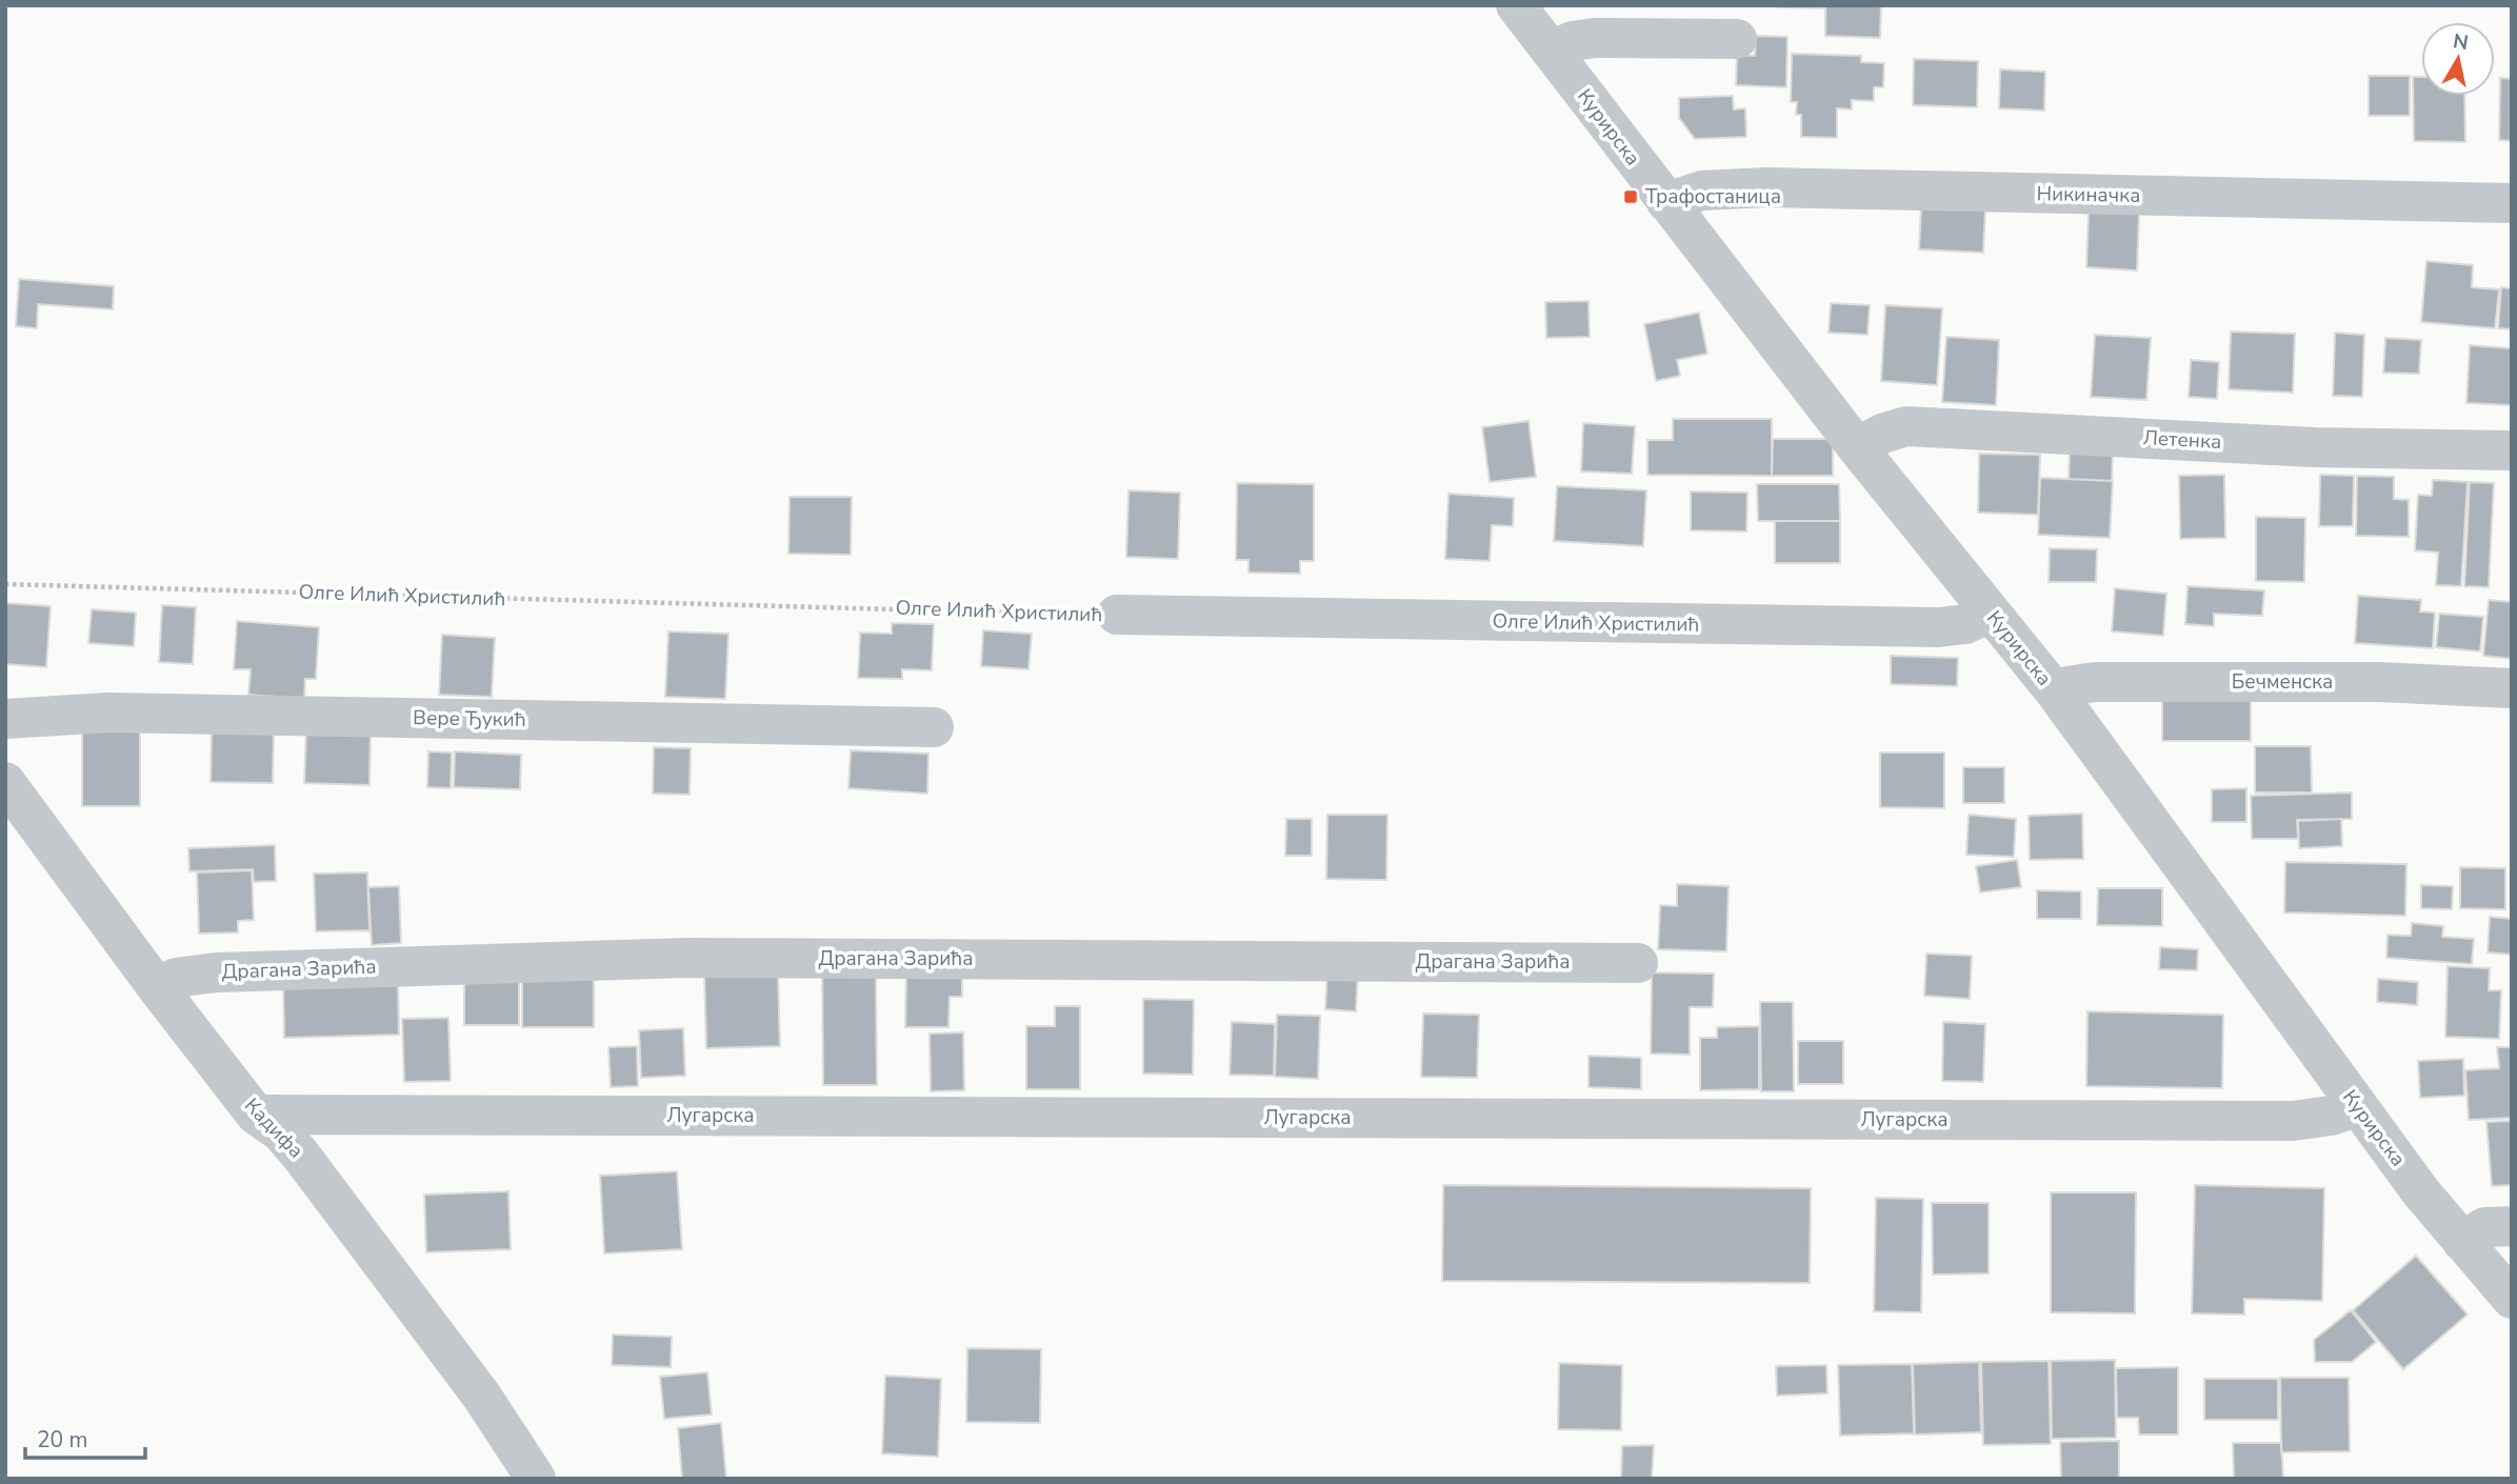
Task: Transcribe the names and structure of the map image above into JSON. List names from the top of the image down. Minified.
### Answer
{"streets":{"street":["Курирска","Никиначка","Летенка","Олге Илић Христилић","Бечменска","Вере Ђукић","Драгана Зарића","Лугарска","Кадифа"]},"crossings":[["Курирска","Никиначка"],["Курирска","Летенка"],["Курирска","Олге Илић Христилић"],["Курирска","Бечменска"],["Курирска","Лугарска"],["Драгана Зарића","Кадифа"],["Лугарска","Кадифа"]],"places":{"transit":["Трафостаница"]},"scale_bar":"20 m","north":"top"}
